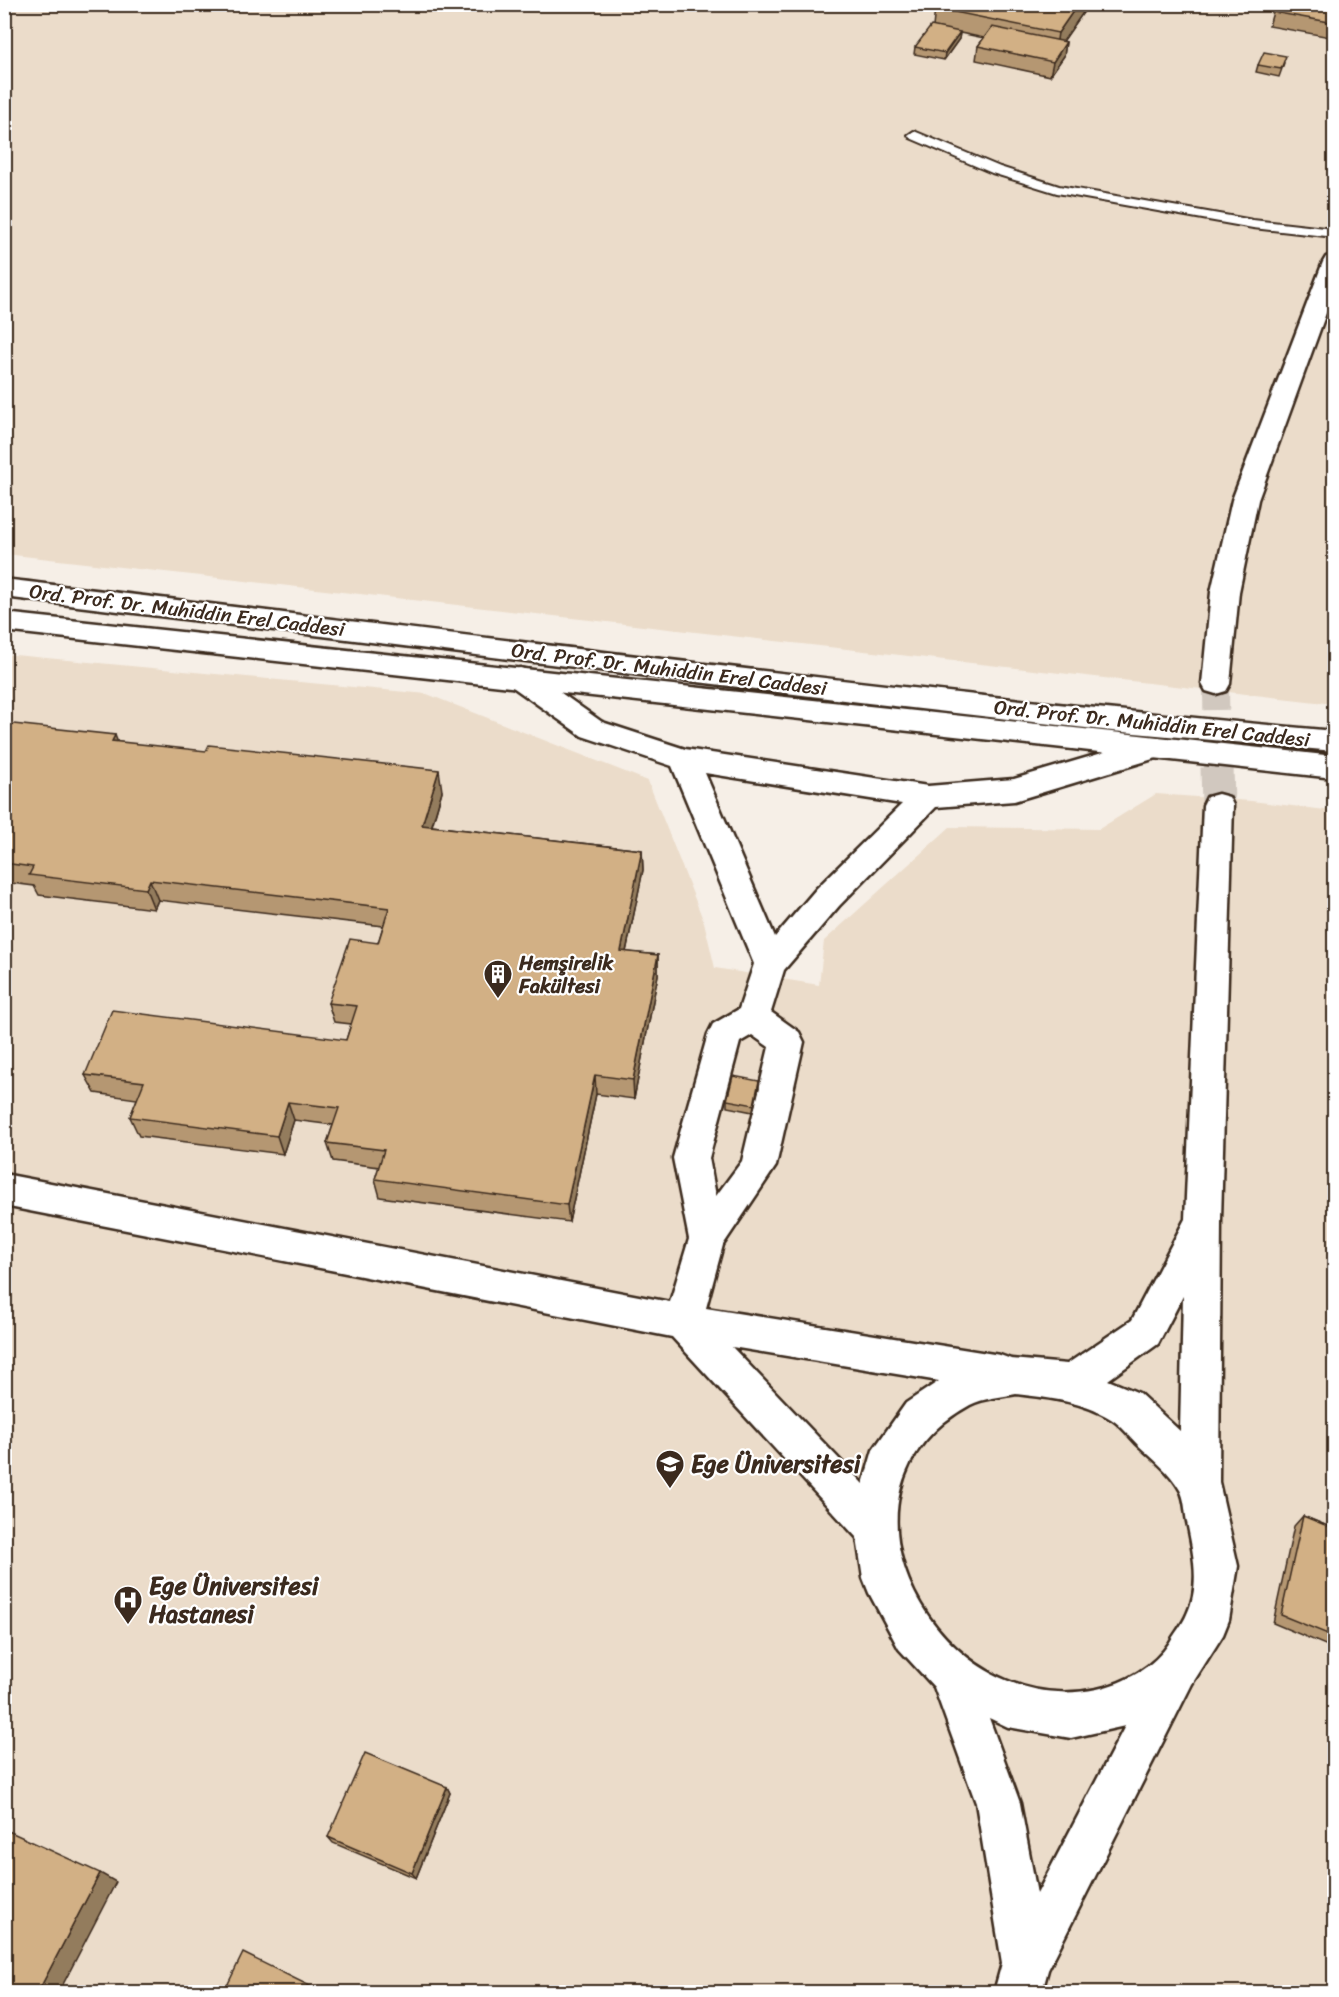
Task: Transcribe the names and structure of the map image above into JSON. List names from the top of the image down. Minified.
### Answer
{"streets":{"street":["Ord. Prof. Dr. Muhiddin Erel Caddesi"]},"places":{"building":["Hemşirelik Fakültesi"],"school or university":["Ege Üniversitesi"],"hospital":["Ege Üniversitesi Hastanesi"]}}
